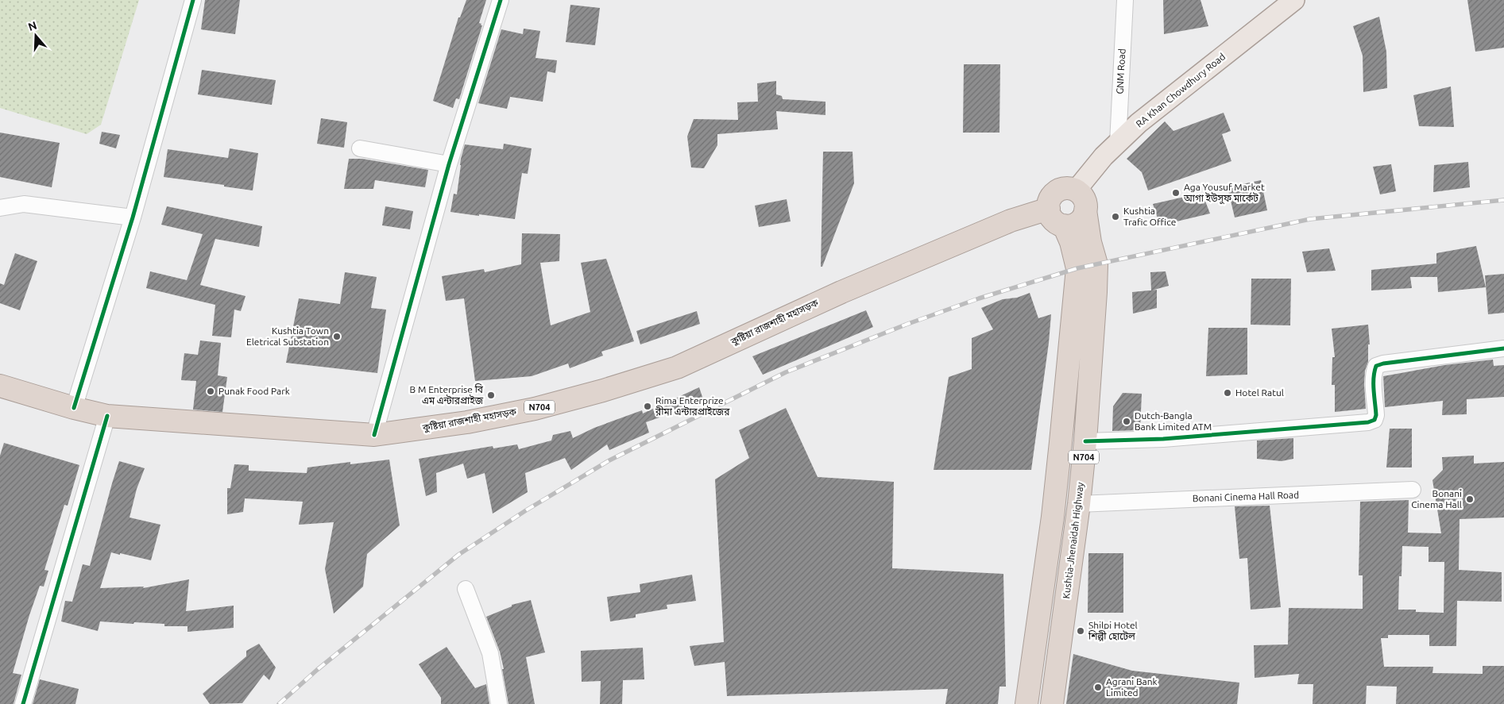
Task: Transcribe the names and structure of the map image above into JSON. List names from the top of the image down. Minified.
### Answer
{"streets":{"highway":["কুষ্টিয়া রাজশাহী মহাসড়ক","N704","Kushtia-Jhenaidah Highway"],"main road":["RA Khan Chowdhury Road"],"street":["GNM Road","Bonani Cinema Hall Road"]},"crossings":[["GNM Road","RA Khan Chowdhury Road"],["RA Khan Chowdhury Road","কুষ্টিয়া রাজশাহী মহাসড়ক"],["RA Khan Chowdhury Road","N704"],["RA Khan Chowdhury Road","Kushtia-Jhenaidah Highway"],["কুষ্টিয়া রাজশাহী মহাসড়ক","N704"],["কুষ্টিয়া রাজশাহী মহাসড়ক","Kushtia-Jhenaidah Highway"],["N704","Kushtia-Jhenaidah Highway"],["Bonani Cinema Hall Road","Kushtia-Jhenaidah Highway"]],"places":["Aga Yousuf Market আগা ইউসুফ মার্কেট","Kushtia Trafic Office","Kushtia Town Eletrical Substation","Punak Food Park","Hotel Ratul","B M Enterprise বি এম এন্টারপ্রাইজ","Rima Enterprize রীমা এন্টারপ্রাইজের","Dutch-Bangla Bank Limited ATM","Bonani Cinema Hall","Shilpi Hotel শিল্পী হোটেল","Agrani Bank Limited"],"north":"top"}
